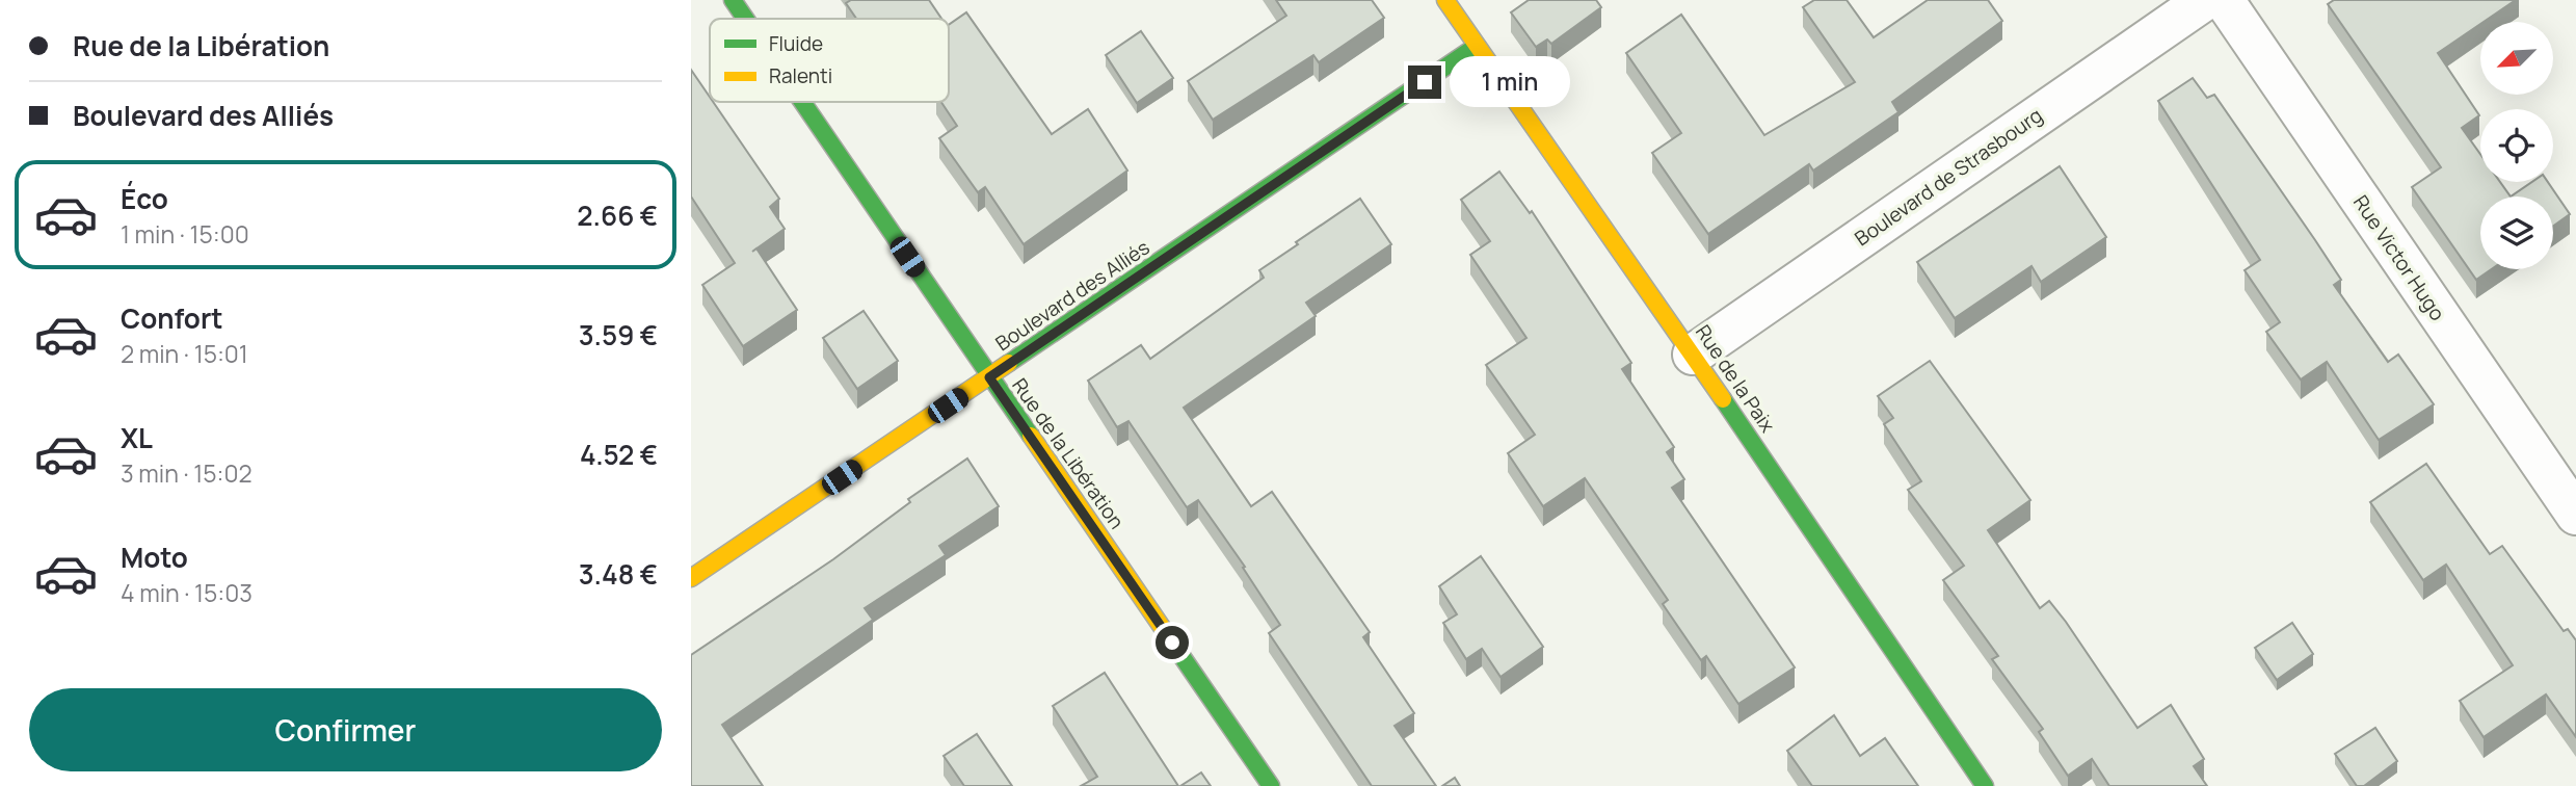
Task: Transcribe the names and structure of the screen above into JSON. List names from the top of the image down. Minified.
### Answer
{"streets":{"street":["Boulevard de Strasbourg","Rue Victor Hugo","Boulevard des Alliés","Rue de la Paix","Rue de la Libération"]},"crossings":[["Boulevard de Strasbourg","Rue de la Paix"],["Boulevard des Alliés","Rue de la Paix"],["Boulevard des Alliés","Rue de la Libération"]],"legend":["Fluide","Ralenti"],"north":"bottom left","page":{"banner":["Rue de la Libération","Boulevard des Alliés"],"bubble":"1 min","list":[{"name":"Éco","note":"1 min · 15:00","value":"2.66 €"},{"name":"Confort","note":"2 min · 15:01","value":"3.59 €"},{"name":"XL","note":"3 min · 15:02","value":"4.52 €"},{"name":"Moto","note":"4 min · 15:03","value":"3.48 €"}],"buttons":"Confirmer"}}
